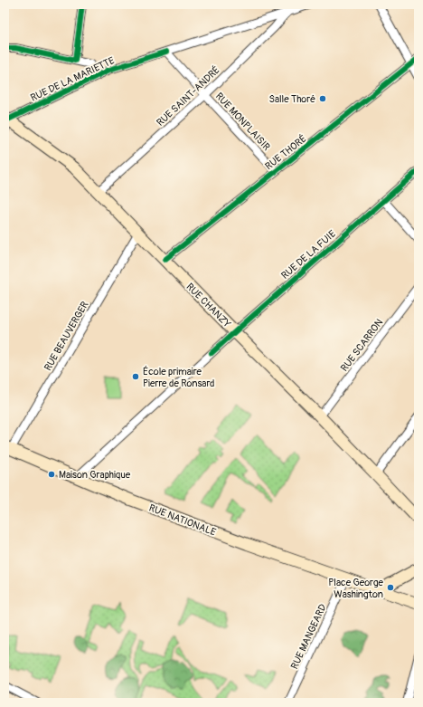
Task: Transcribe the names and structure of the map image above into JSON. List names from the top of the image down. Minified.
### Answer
{"streets":{"main road":["RUE CHANZY","RUE NATIONALE"],"street":["RUE DE LA MARIETTE","RUE SAINT-ANDRÉ","RUE MONPLAISIR","RUE THORÉ","RUE DE LA FUIE","RUE BEAUVERGER","RUE SCARRON","RUE MANGEARD"]},"crossings":[["RUE DE LA MARIETTE","RUE SAINT-ANDRÉ"],["RUE DE LA MARIETTE","RUE MONPLAISIR"],["RUE DE LA MARIETTE","RUE CHANZY"],["RUE SAINT-ANDRÉ","RUE MONPLAISIR"],["RUE SAINT-ANDRÉ","RUE CHANZY"],["RUE MONPLAISIR","RUE THORÉ"],["RUE THORÉ","RUE CHANZY"],["RUE DE LA FUIE","RUE CHANZY"],["RUE DE LA FUIE","RUE NATIONALE"],["RUE CHANZY","RUE BEAUVERGER"],["RUE CHANZY","RUE SCARRON"],["RUE BEAUVERGER","RUE NATIONALE"],["RUE NATIONALE","RUE MANGEARD"]],"places":["Salle Thoré","École primaire Pierre de Ronsard","Maison Graphique","Place George Washington"]}
